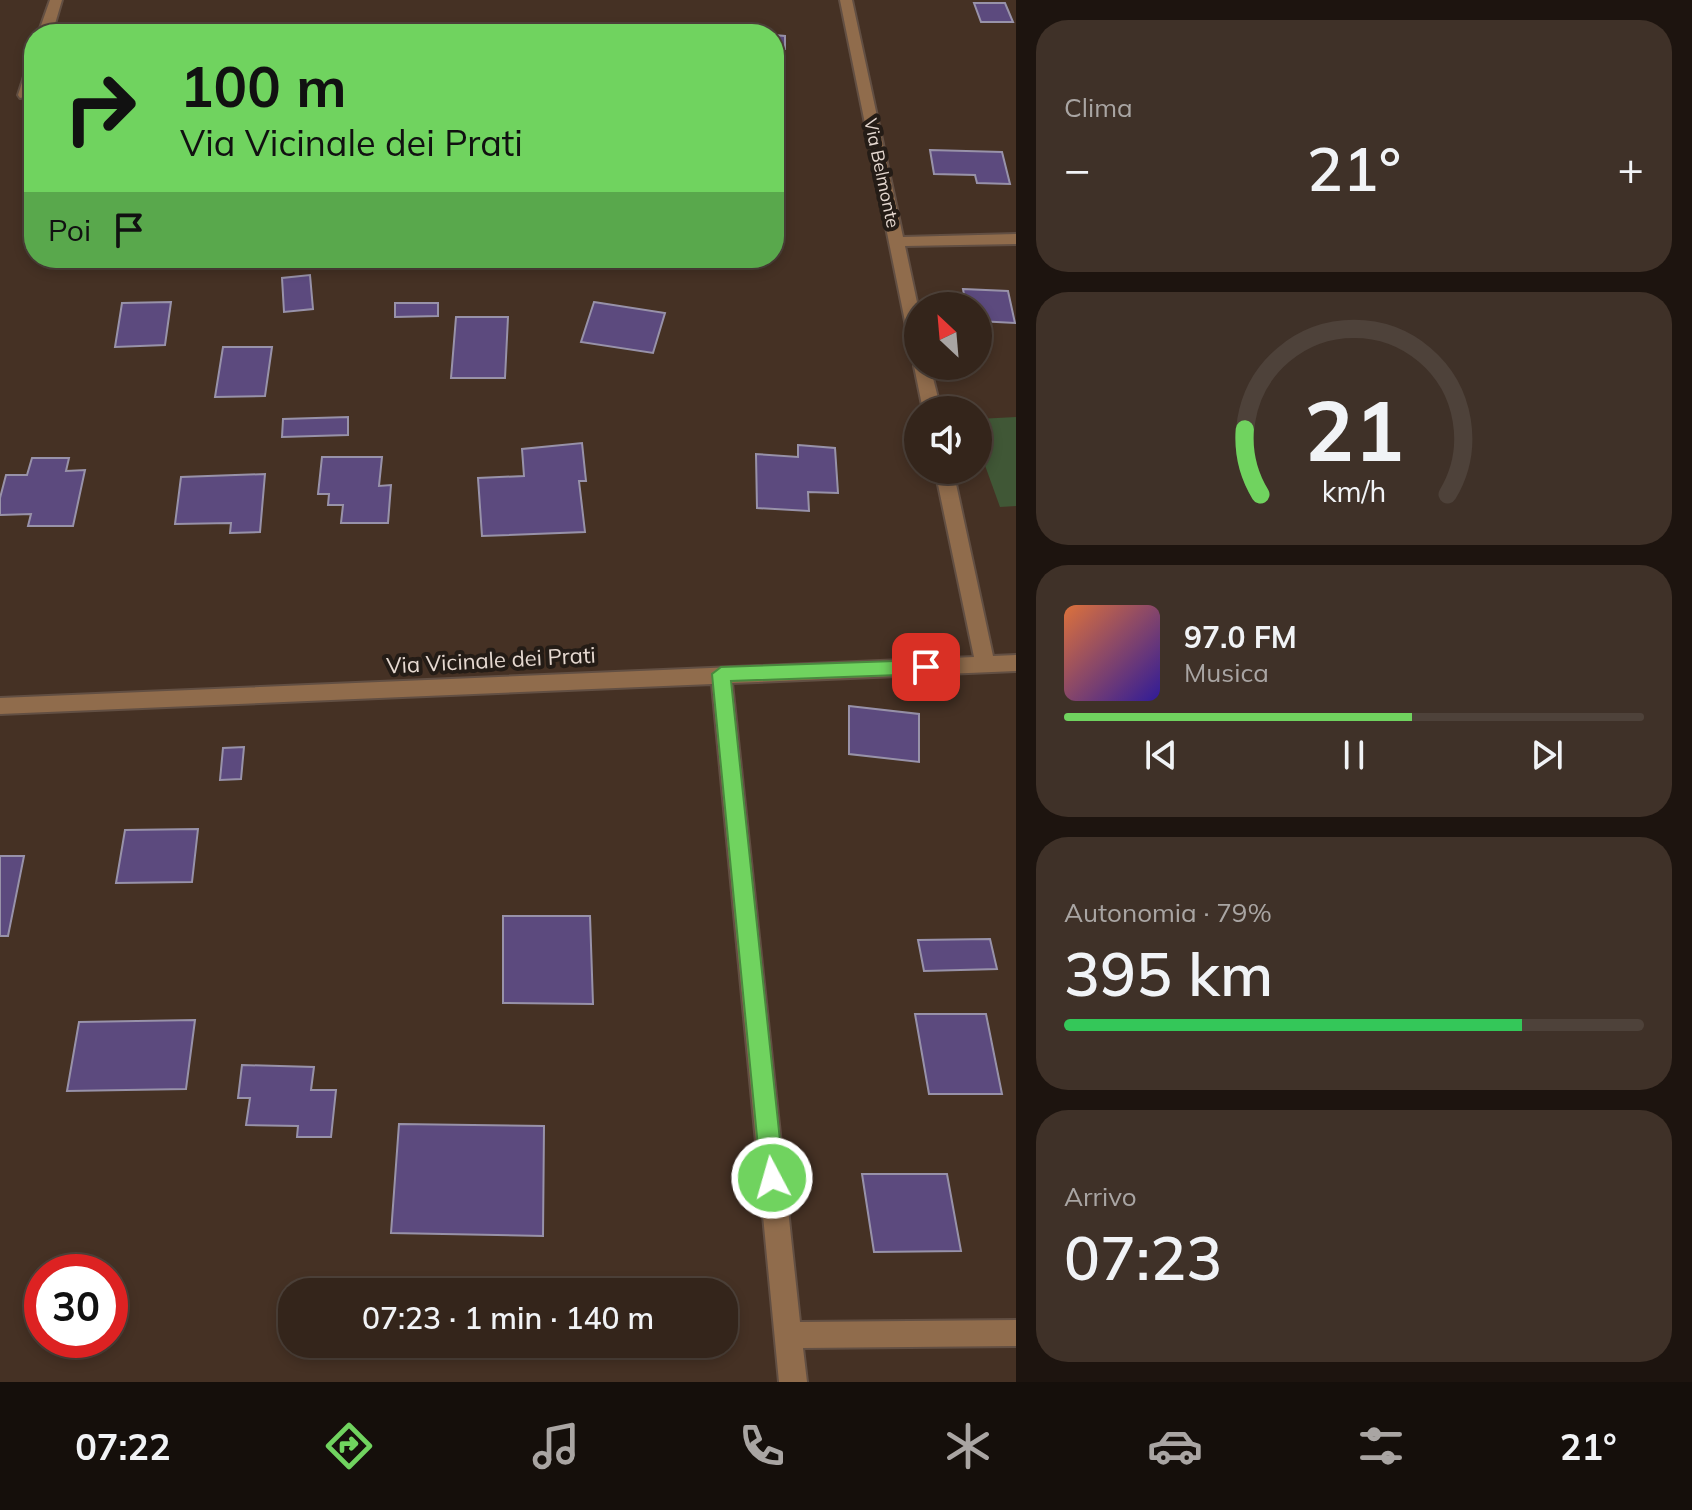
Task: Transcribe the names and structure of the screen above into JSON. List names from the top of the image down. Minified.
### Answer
{"streets":{"street":["Via Belmonte","Via Vicinale dei Prati"]},"north":"top left","page":{"tile":["Clima",["Autonomia · 79%","395 km"],["Arrivo","07:23"]],"turn":["100 m","Via Vicinale dei Prati"],"heat":["−","21°","+"],"then":"Poi","song":["97.0 FM","Musica"],"limit":"30","trip":"07:23 · 1 min · 140 m","tabs":["07:22","21°"],"gauge":["21","km/h"]}}
